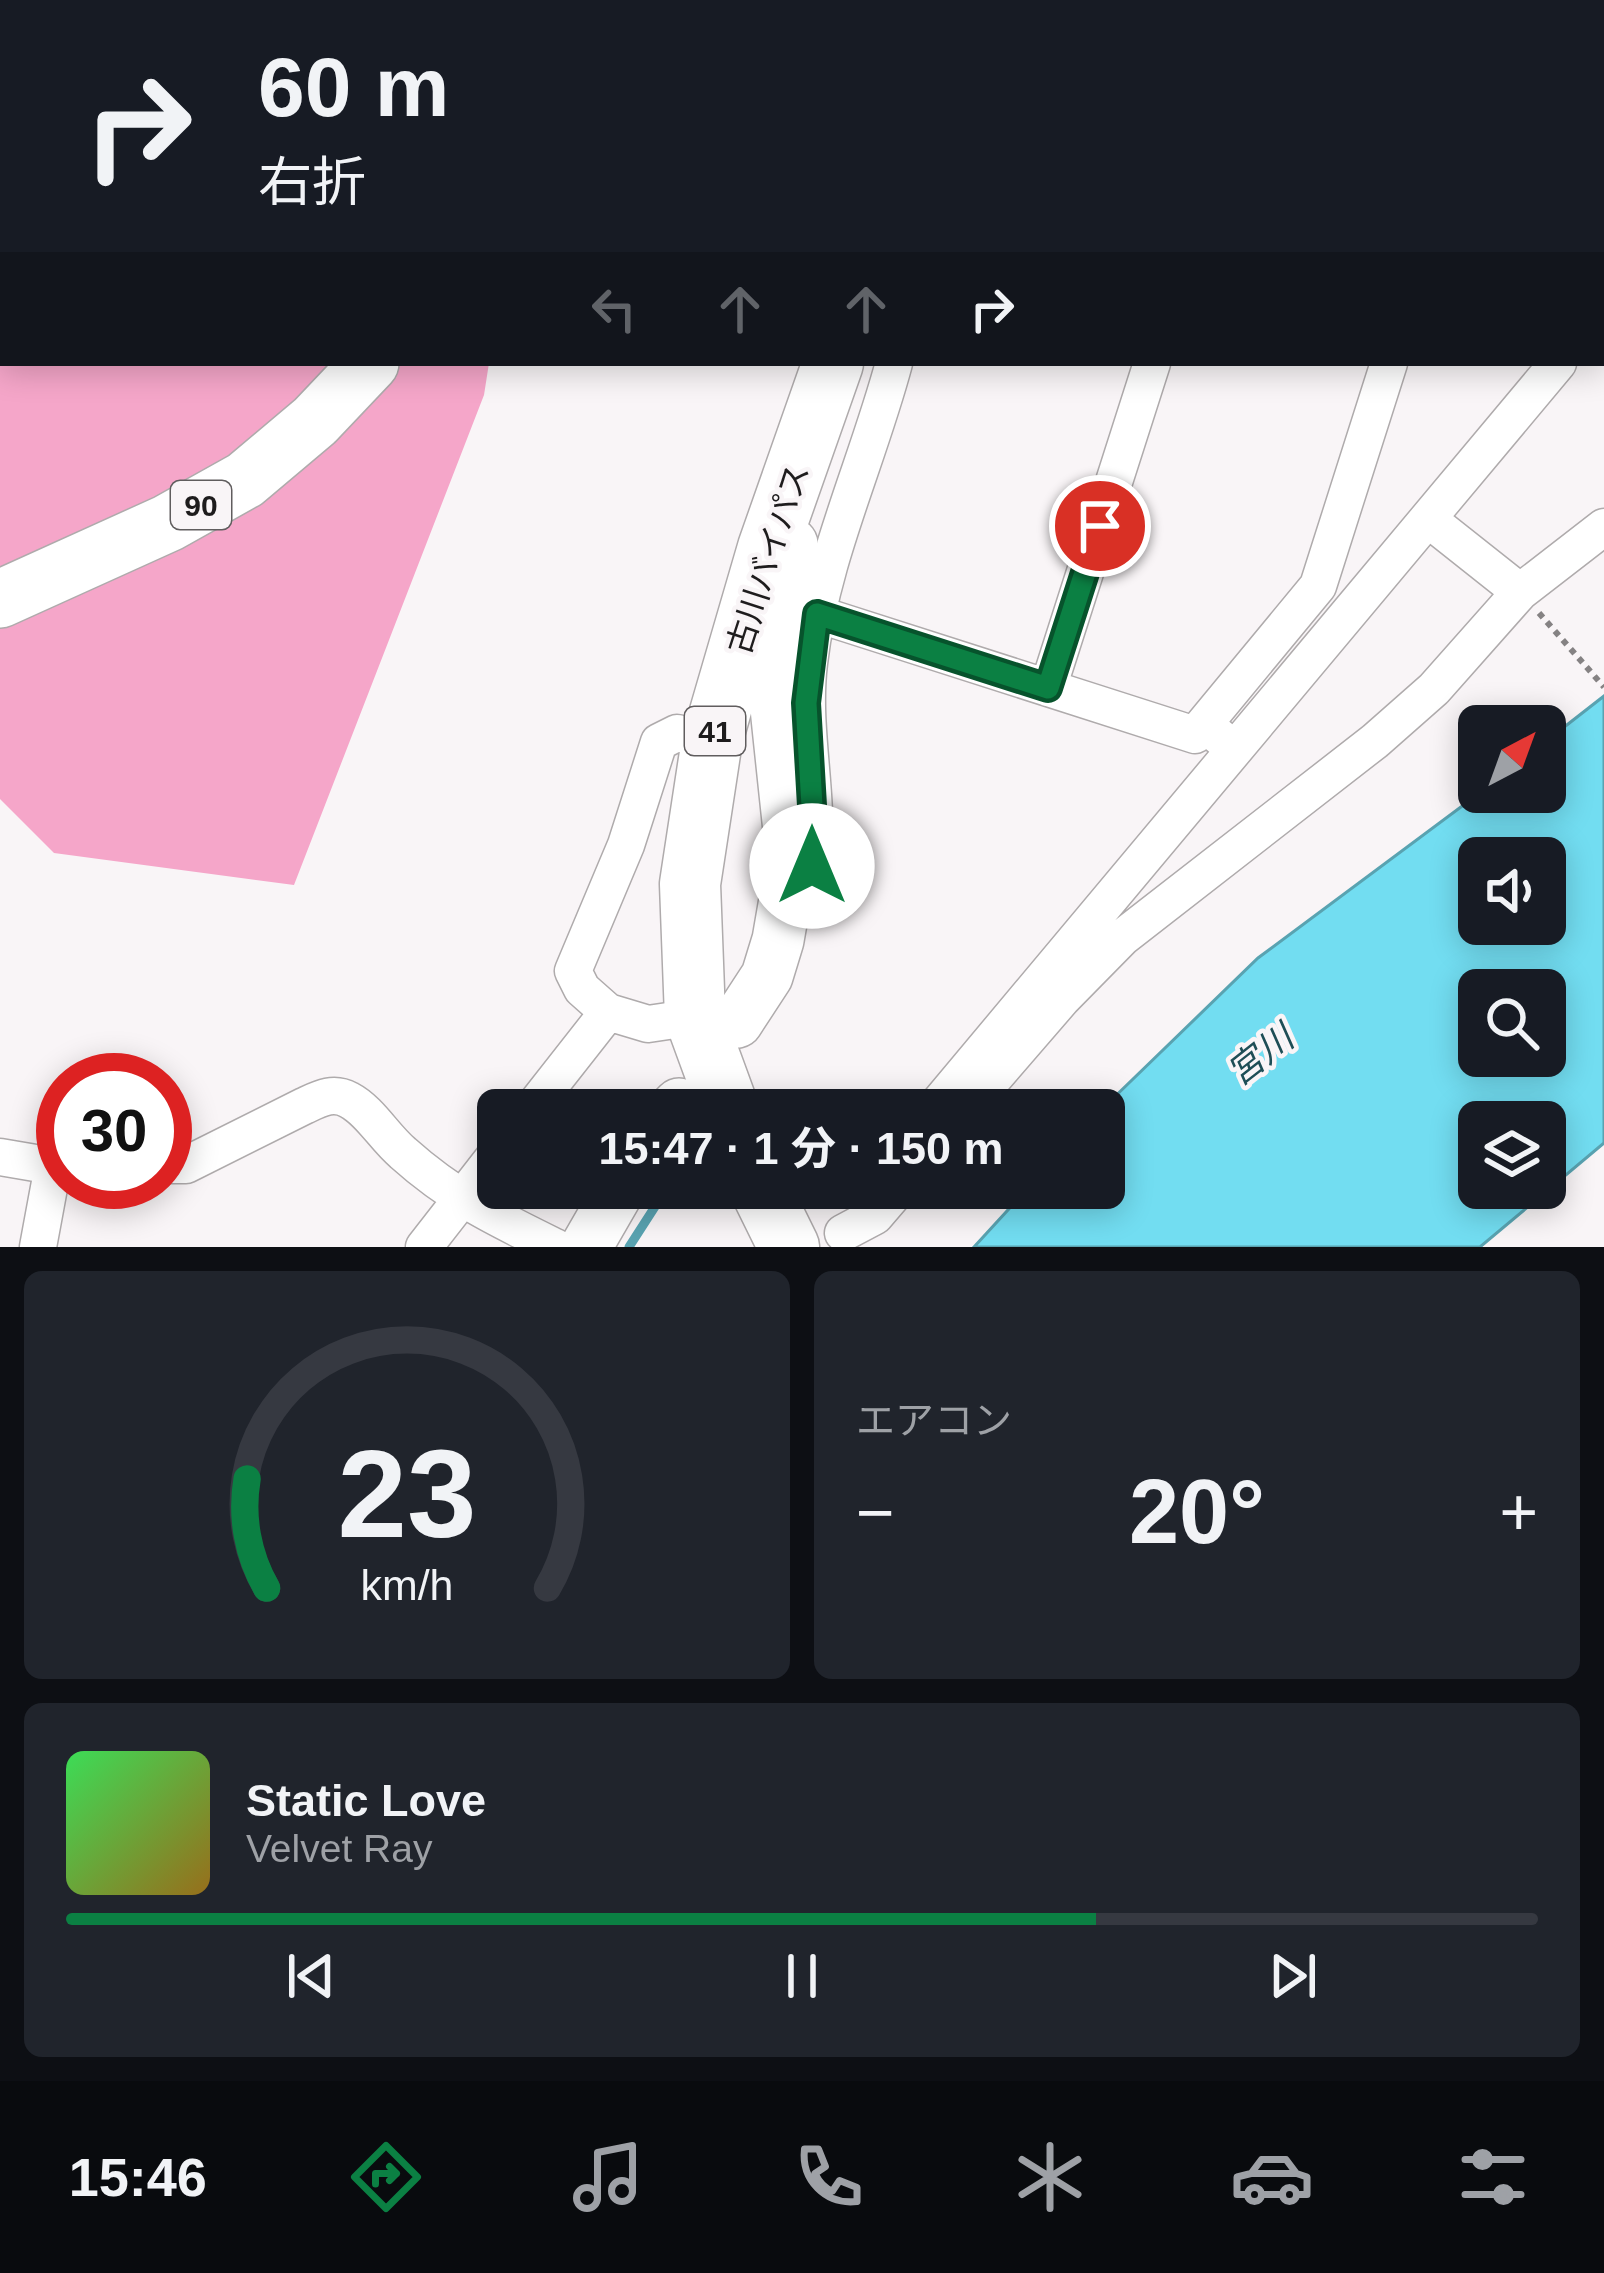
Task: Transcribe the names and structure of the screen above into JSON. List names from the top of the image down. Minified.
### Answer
{"streets":{"highway":["古川バイパス","41"],"main road":["90"]},"water":["宮川"],"north":"top right","page":{"turn":["60 m","右折"],"limit":"30","trip":"15:47 · 1 分 · 150 m","tile":"エアコン","heat":["−","20°","+"],"song":["Static Love","Velvet Ray"],"tabs":"15:46","gauge":["23","km/h"]}}
